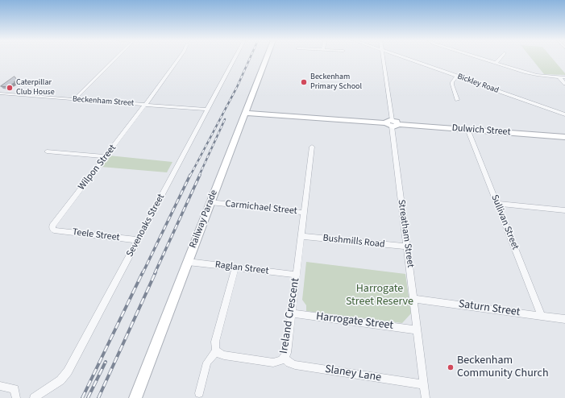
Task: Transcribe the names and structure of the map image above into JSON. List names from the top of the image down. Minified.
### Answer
{"streets":{"street":["Bickley Road","Beckenham Street","Dulwich Street","Wilpon Street","Carmichael Street","Railway Parade","Sullivan Street","Sevenoaks Street","Streatham Street","Teele Street","Bushmills Road","Raglan Street","Saturn Street","Ireland Crescent","Harrogate Street","Slaney Lane"]},"crossings":[["Beckenham Street","Wilpon Street"],["Beckenham Street","Sevenoaks Street"],["Dulwich Street","Railway Parade"],["Dulwich Street","Sullivan Street"],["Dulwich Street","Streatham Street"],["Wilpon Street","Teele Street"],["Carmichael Street","Railway Parade"],["Carmichael Street","Ireland Crescent"],["Railway Parade","Raglan Street"],["Sullivan Street","Saturn Street"],["Sevenoaks Street","Teele Street"],["Streatham Street","Bushmills Road"],["Streatham Street","Saturn Street"],["Streatham Street","Harrogate Street"],["Streatham Street","Slaney Lane"],["Bushmills Road","Ireland Crescent"],["Raglan Street","Ireland Crescent"],["Ireland Crescent","Harrogate Street"],["Ireland Crescent","Slaney Lane"]],"parks":["Harrogate Street Reserve"],"places":["Beckenham Primary School","Caterpillar Club House","Beckenham Community Church"]}
